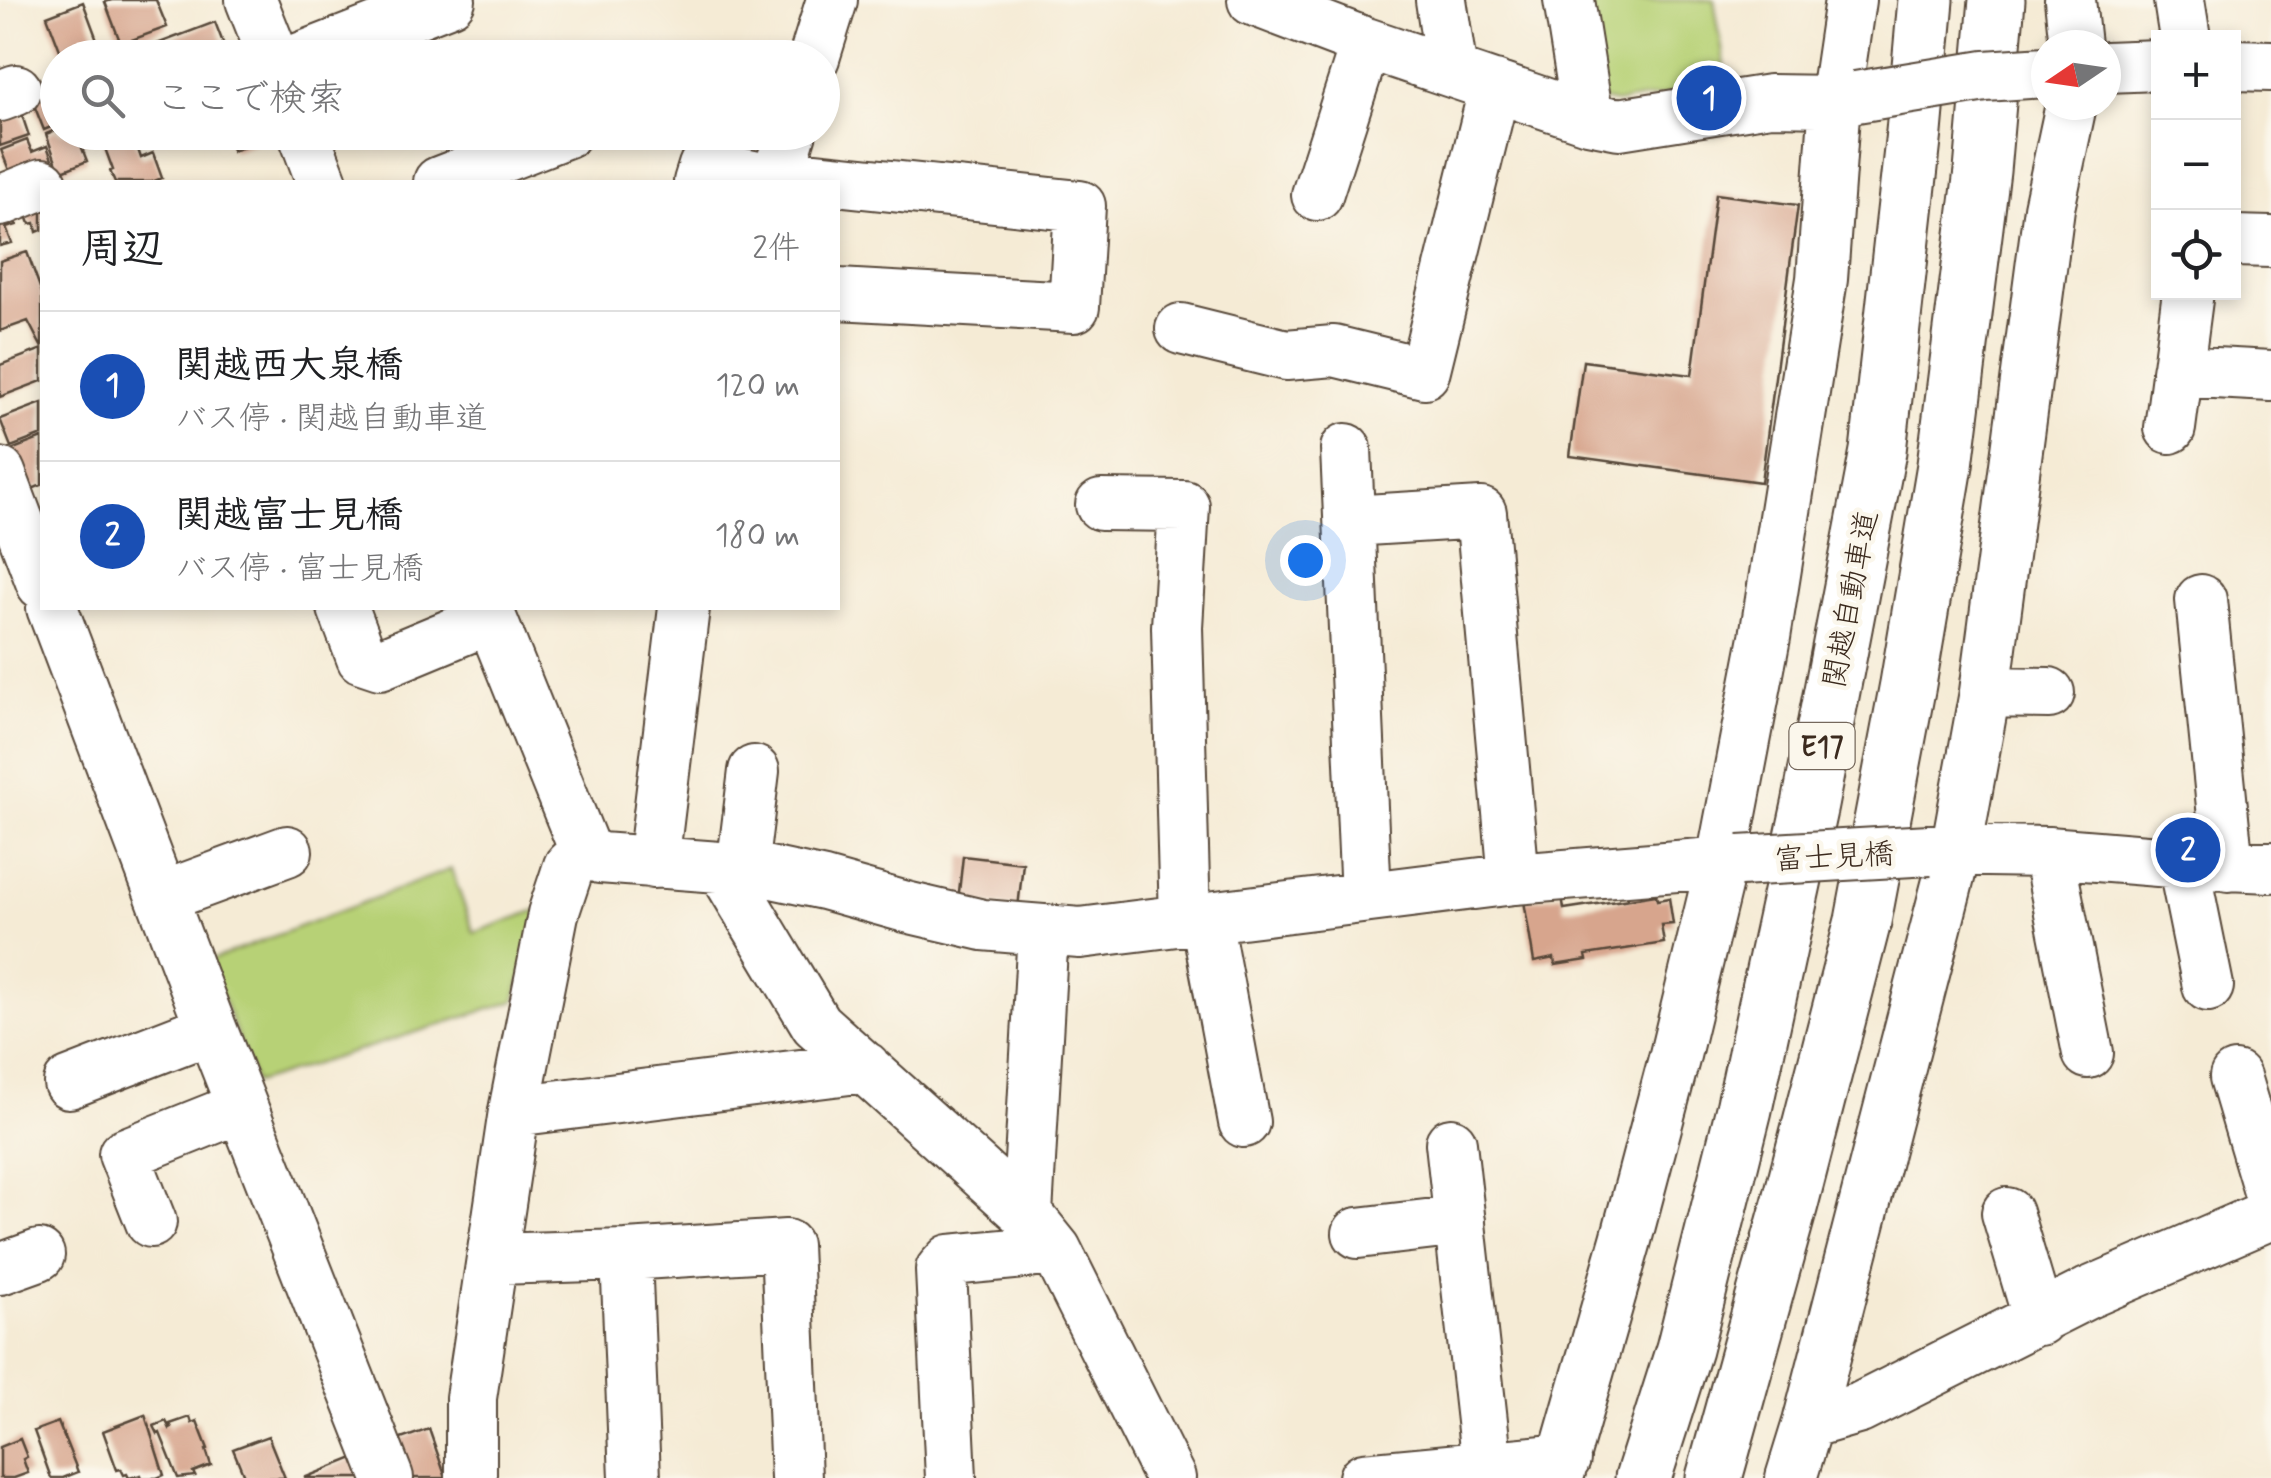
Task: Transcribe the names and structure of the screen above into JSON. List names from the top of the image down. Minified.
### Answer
{"streets":{"highway":["関越自動車道","E17"],"street":["富士見橋"]},"north":"left","page":{"map_buttons":["+","−"],"search":"ここで検索","pins":["1","2"],"heading":["周辺","2件"],"list":[{"mark":"1","name":"関越西大泉橋","note":"バス停 · 関越自動車道","value":"120 m"},{"mark":"2","name":"関越富士見橋","note":"バス停 · 富士見橋","value":"180 m"}]}}
